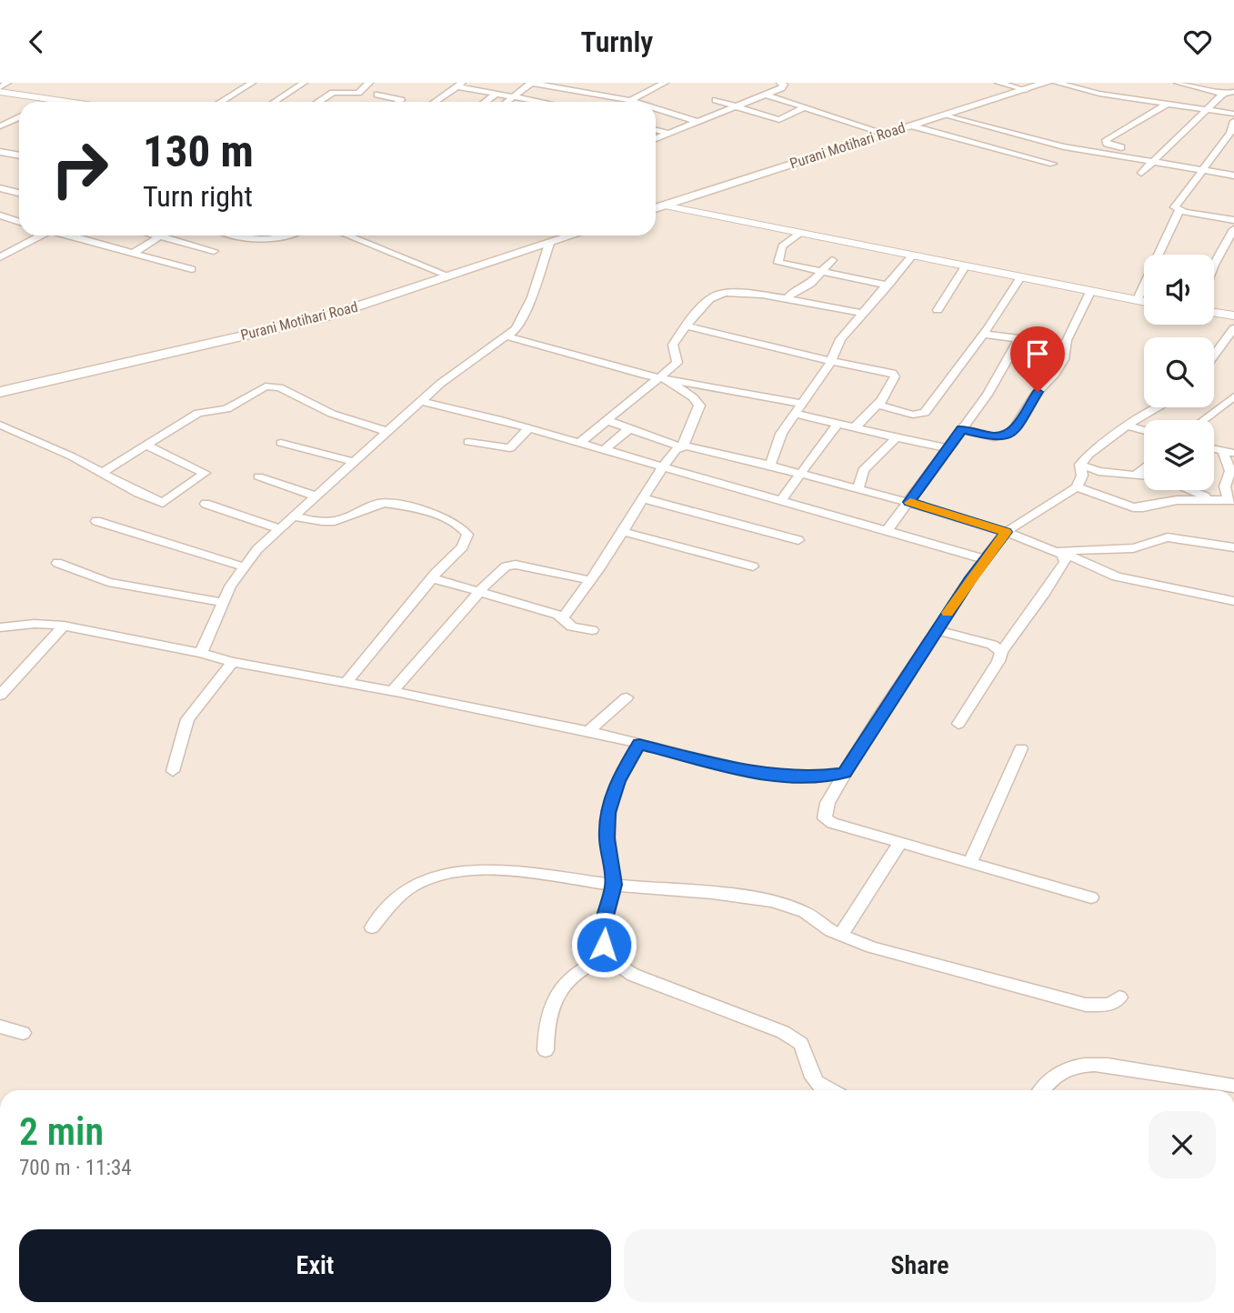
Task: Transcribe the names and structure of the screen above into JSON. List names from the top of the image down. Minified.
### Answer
{"streets":{"main road":["Purani Motihari Road"]},"page":{"header":"Turnly","turn":["130 m","Turn right"],"heading":["2 min","700 m · 11:34"],"buttons":["Exit","Share"]}}
